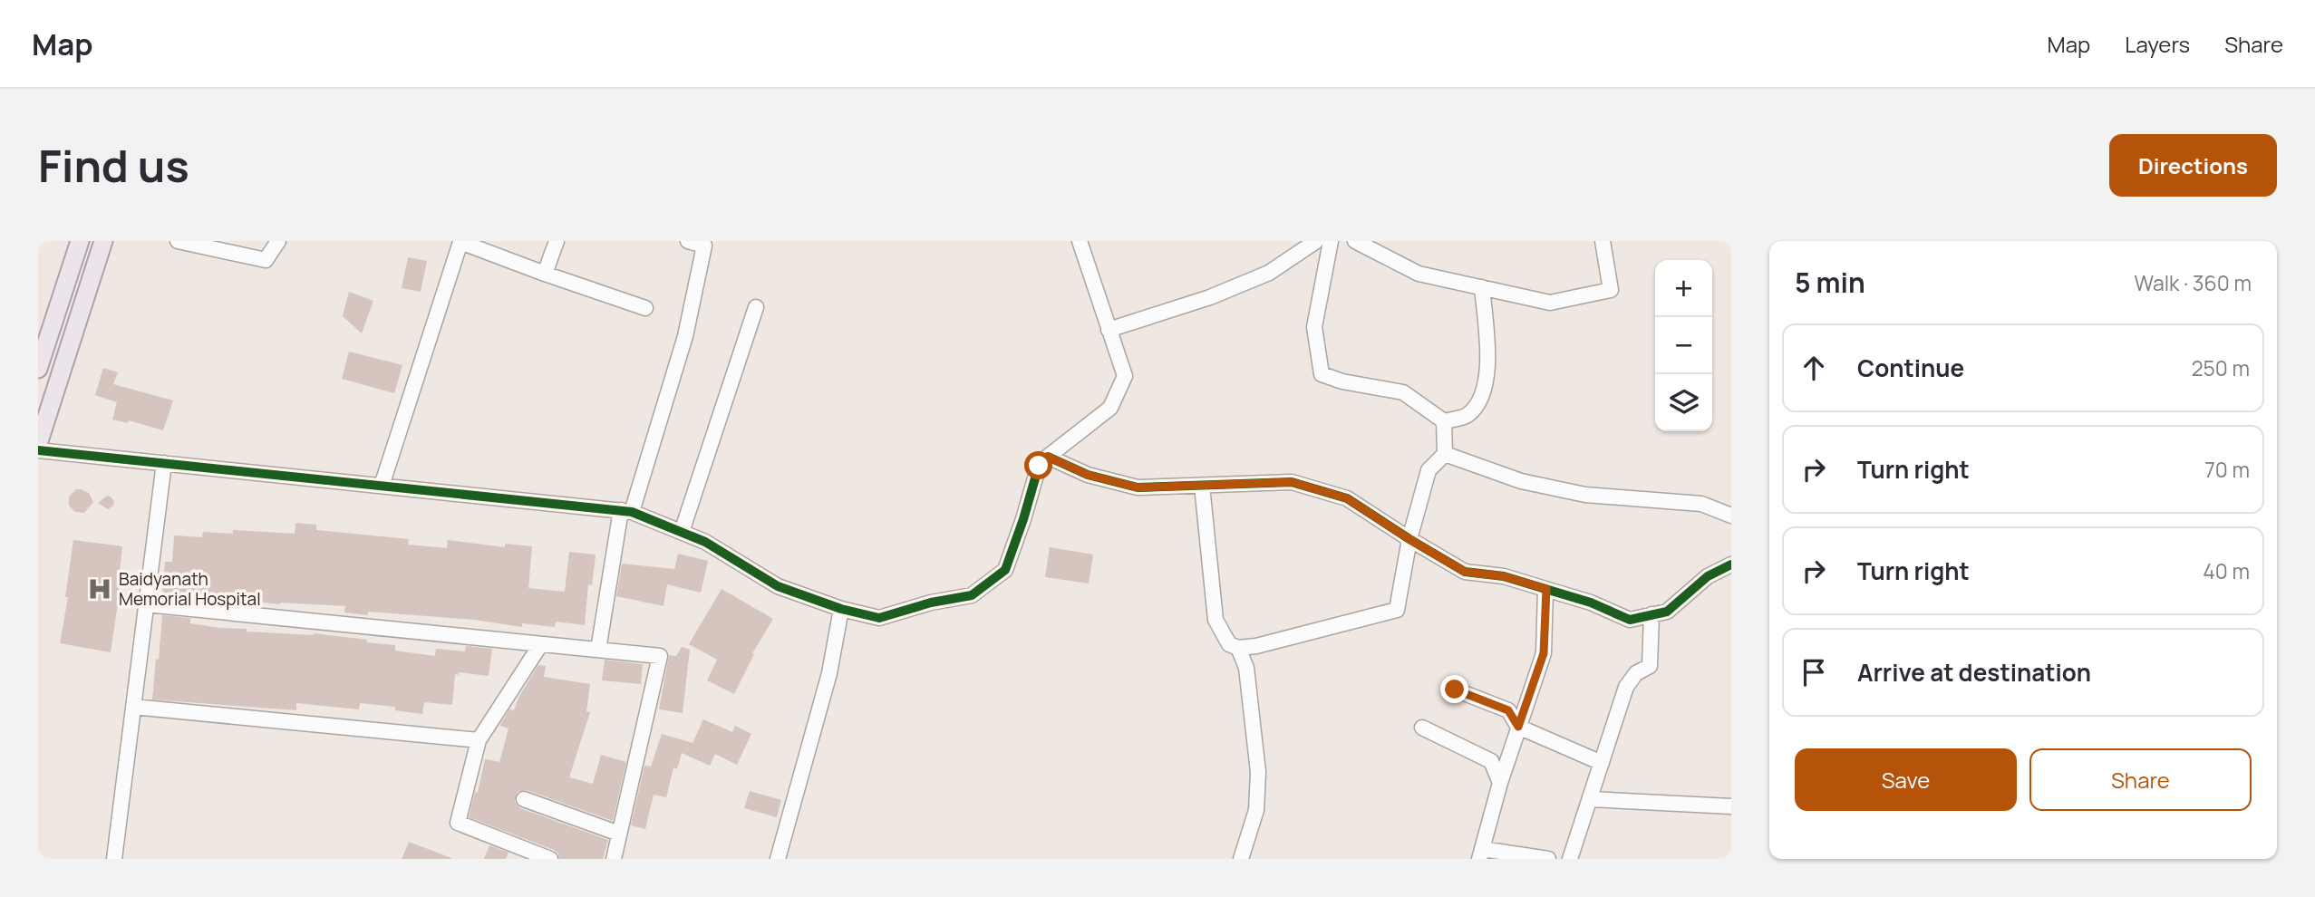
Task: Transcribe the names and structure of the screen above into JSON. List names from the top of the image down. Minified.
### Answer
{"places":{"hospital":["Baidyanath Memorial Hospital"]},"page":{"header":"Map","nav":["Map","Layers","Share"],"buttons":["Directions",["Save","Share"]],"title":"Find us","heading":["5 min","Walk · 360 m"],"map_buttons":["+","−"],"list":[["Continue","250 m"],["Turn right","70 m"],["Turn right","40 m"],"Arrive at destination"]}}
